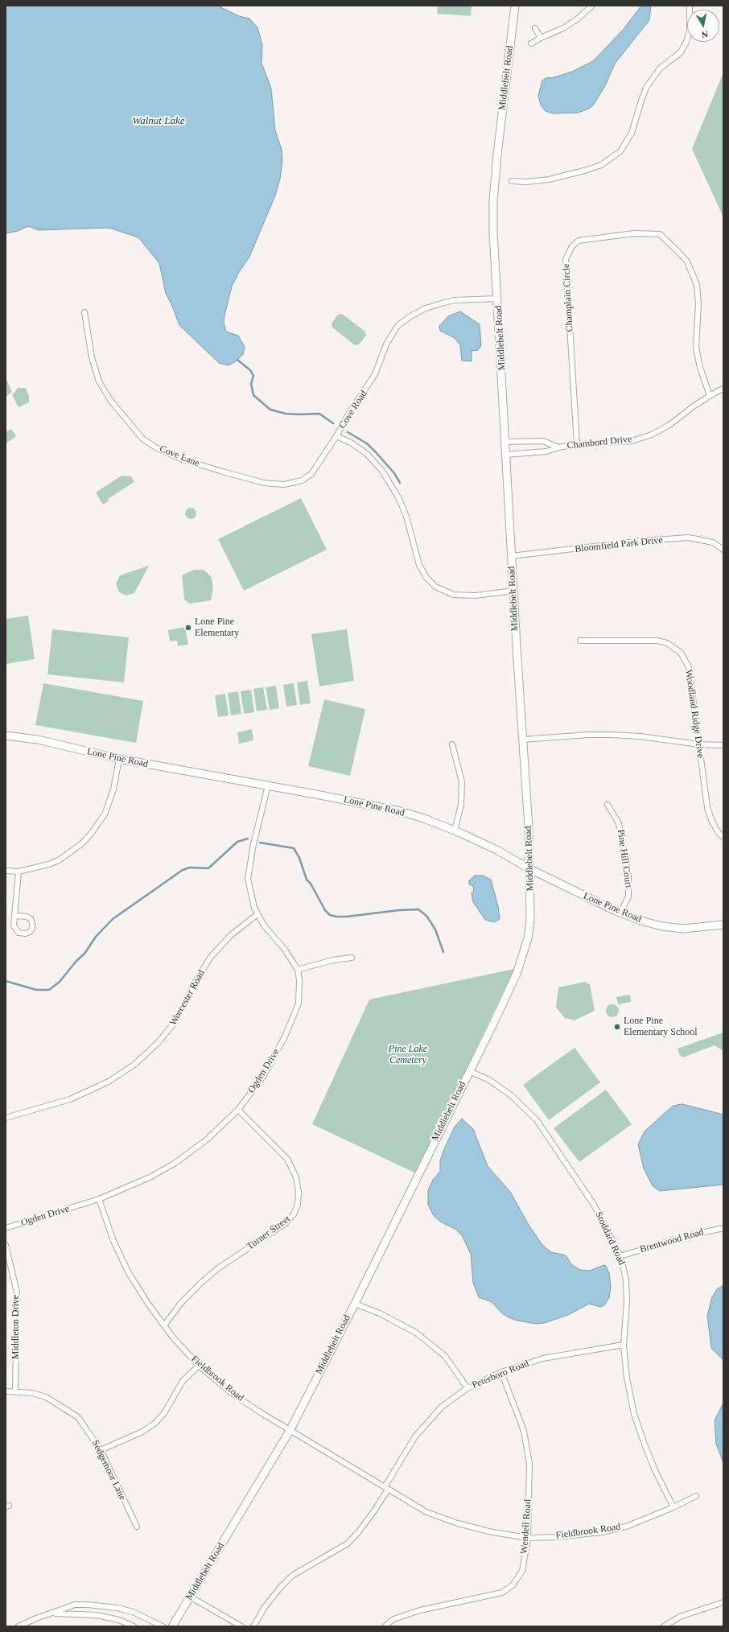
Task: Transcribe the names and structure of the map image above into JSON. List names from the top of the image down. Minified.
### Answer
{"streets":{"street":["Middlebelt Road","Champlain Circle","Cove Road","Chambord Drive","Cove Lane","Bloomfield Park Drive","Woodland Ridge Drive","Lone Pine Road","Pine Hill Court","Worcester Road","Ogden Drive","Turner Street","Stoddard Road","Brentwood Road","Middleton Drive","Peterboro Road","Fieldbrook Road","Sedgemoor Lane","Wendell Road"]},"crossings":[["Middlebelt Road","Cove Road"],["Middlebelt Road","Chambord Drive"],["Middlebelt Road","Bloomfield Park Drive"],["Middlebelt Road","Lone Pine Road"],["Middlebelt Road","Stoddard Road"],["Middlebelt Road","Fieldbrook Road"],["Champlain Circle","Chambord Drive"],["Cove Road","Cove Lane"],["Lone Pine Road","Pine Hill Court"],["Lone Pine Road","Ogden Drive"],["Worcester Road","Ogden Drive"],["Ogden Drive","Turner Street"],["Ogden Drive","Fieldbrook Road"],["Turner Street","Fieldbrook Road"],["Stoddard Road","Brentwood Road"],["Stoddard Road","Peterboro Road"],["Stoddard Road","Fieldbrook Road"],["Middleton Drive","Sedgemoor Lane"],["Peterboro Road","Fieldbrook Road"],["Peterboro Road","Wendell Road"],["Fieldbrook Road","Wendell Road"]],"water":["Walnut Lake"],"parks":["Pine Lake Cemetery"],"places":["Lone Pine Elementary","Lone Pine Elementary School"],"north":"bottom"}
